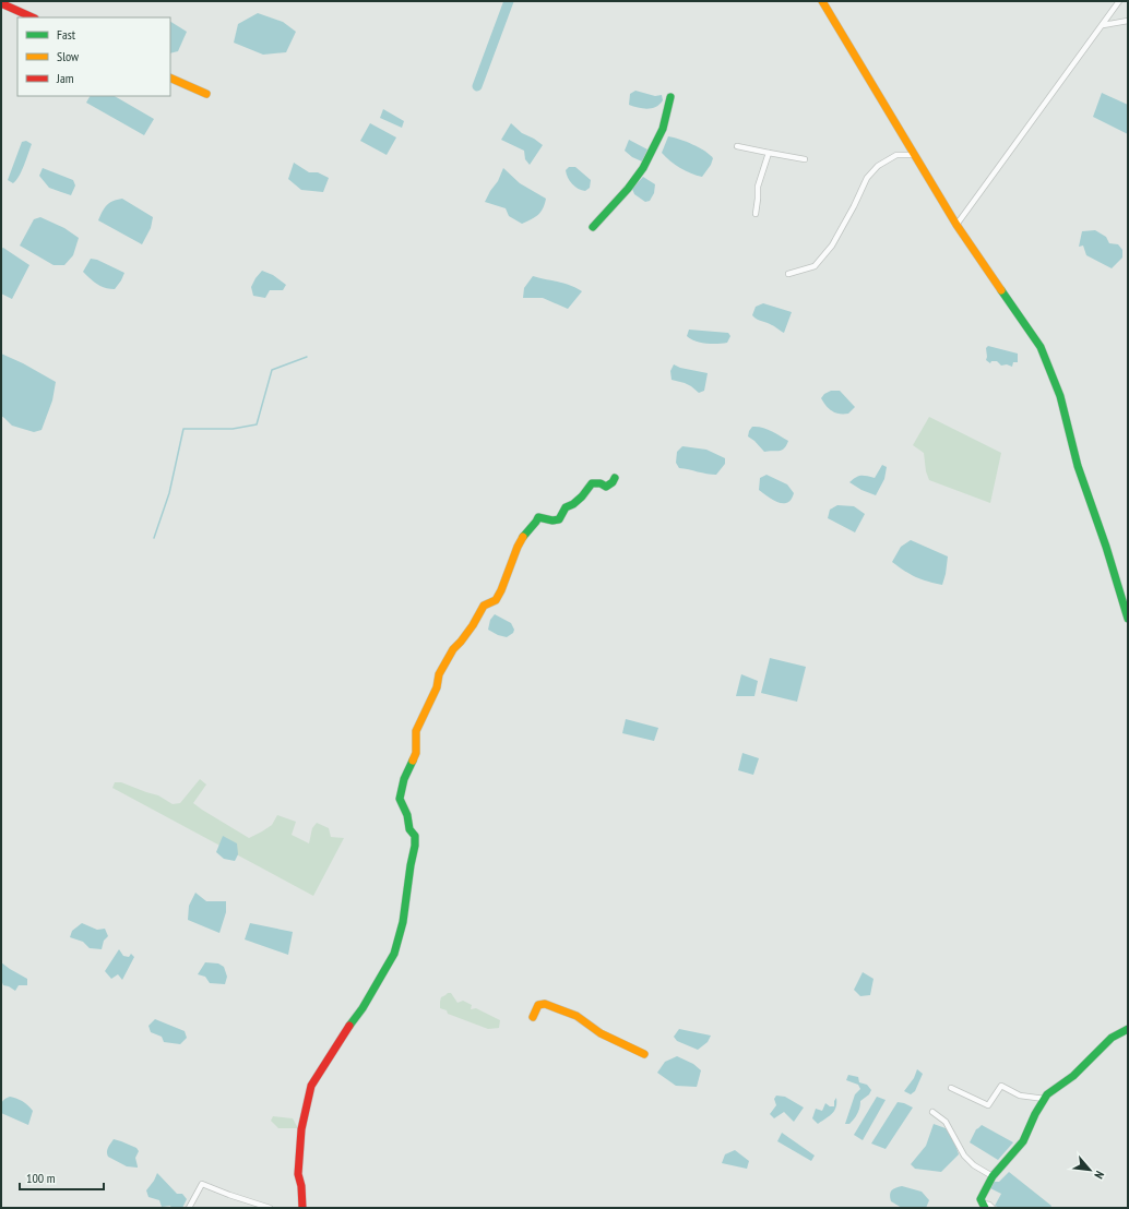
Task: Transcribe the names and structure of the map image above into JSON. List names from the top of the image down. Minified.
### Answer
{"legend":["Fast","Slow","Jam"],"scale_bar":"100 m","north":"bottom right"}
